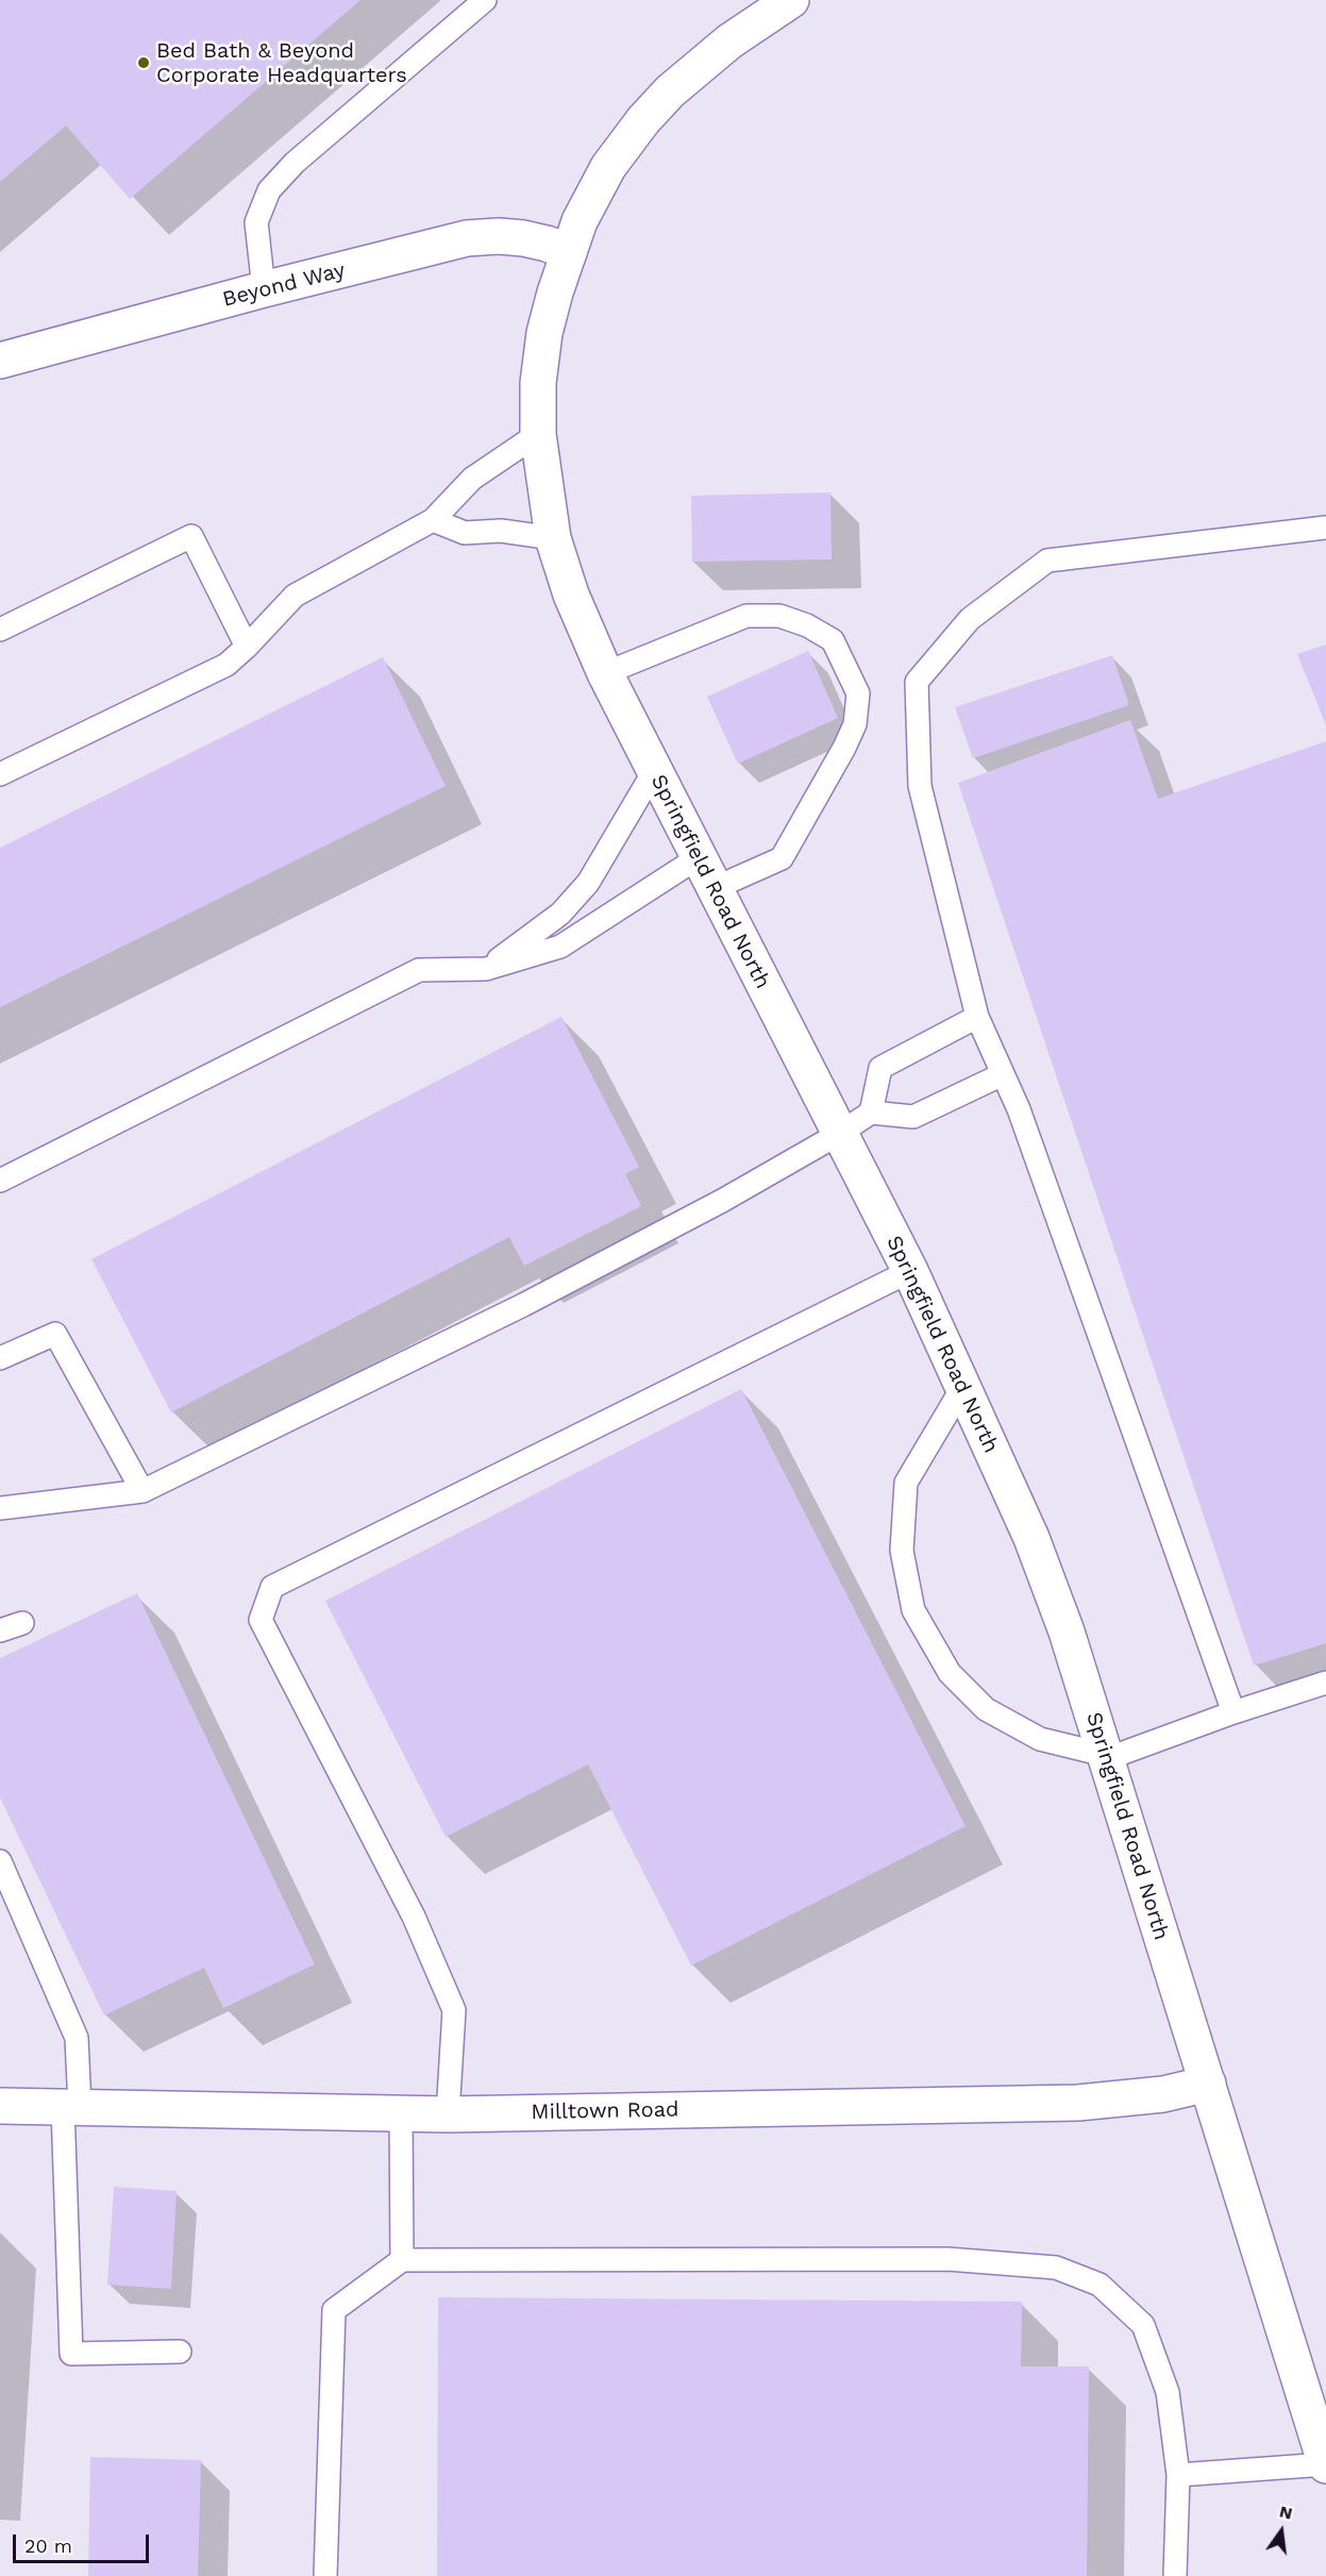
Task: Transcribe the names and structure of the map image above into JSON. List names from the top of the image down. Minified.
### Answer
{"streets":{"street":["Beyond Way","Springfield Road North","Milltown Road"]},"crossings":[["Beyond Way","Springfield Road North"],["Springfield Road North","Milltown Road"]],"places":["Bed Bath & Beyond Corporate Headquarters"],"scale_bar":"20 m","north":"top"}
